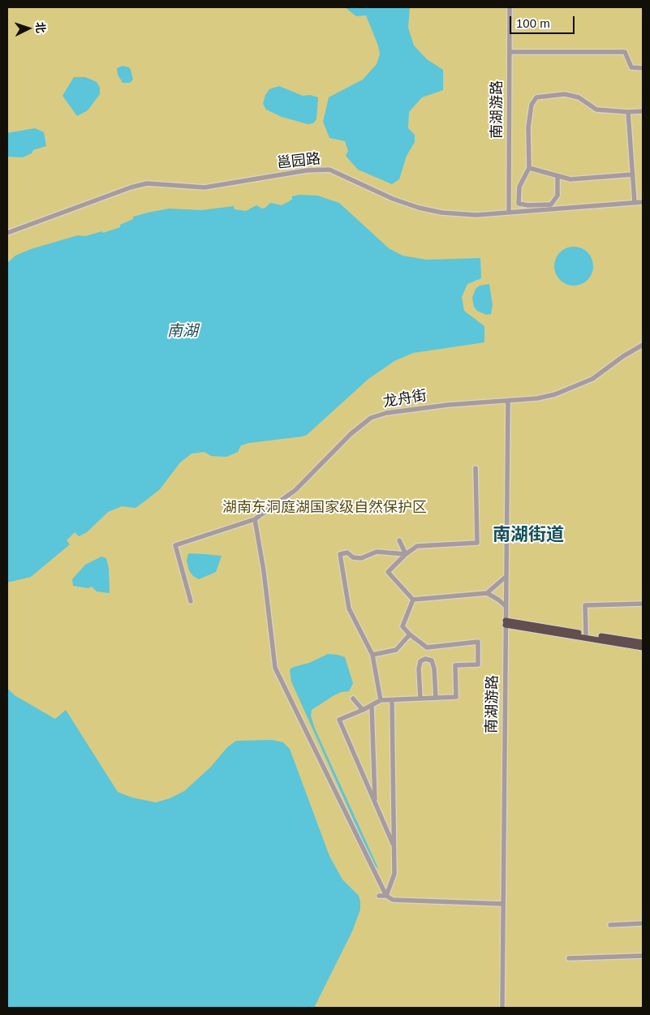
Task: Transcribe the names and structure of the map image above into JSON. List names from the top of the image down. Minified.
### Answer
{"streets":{"street":["南湖游路","邕园路","龙舟街"]},"crossings":[["南湖游路","邕园路"],["南湖游路","龙舟街"]],"districts":["南湖街道"],"water":["南湖"],"parks":["湖南东洞庭湖国家级自然保护区"],"scale_bar":"100 m","north":"right"}
